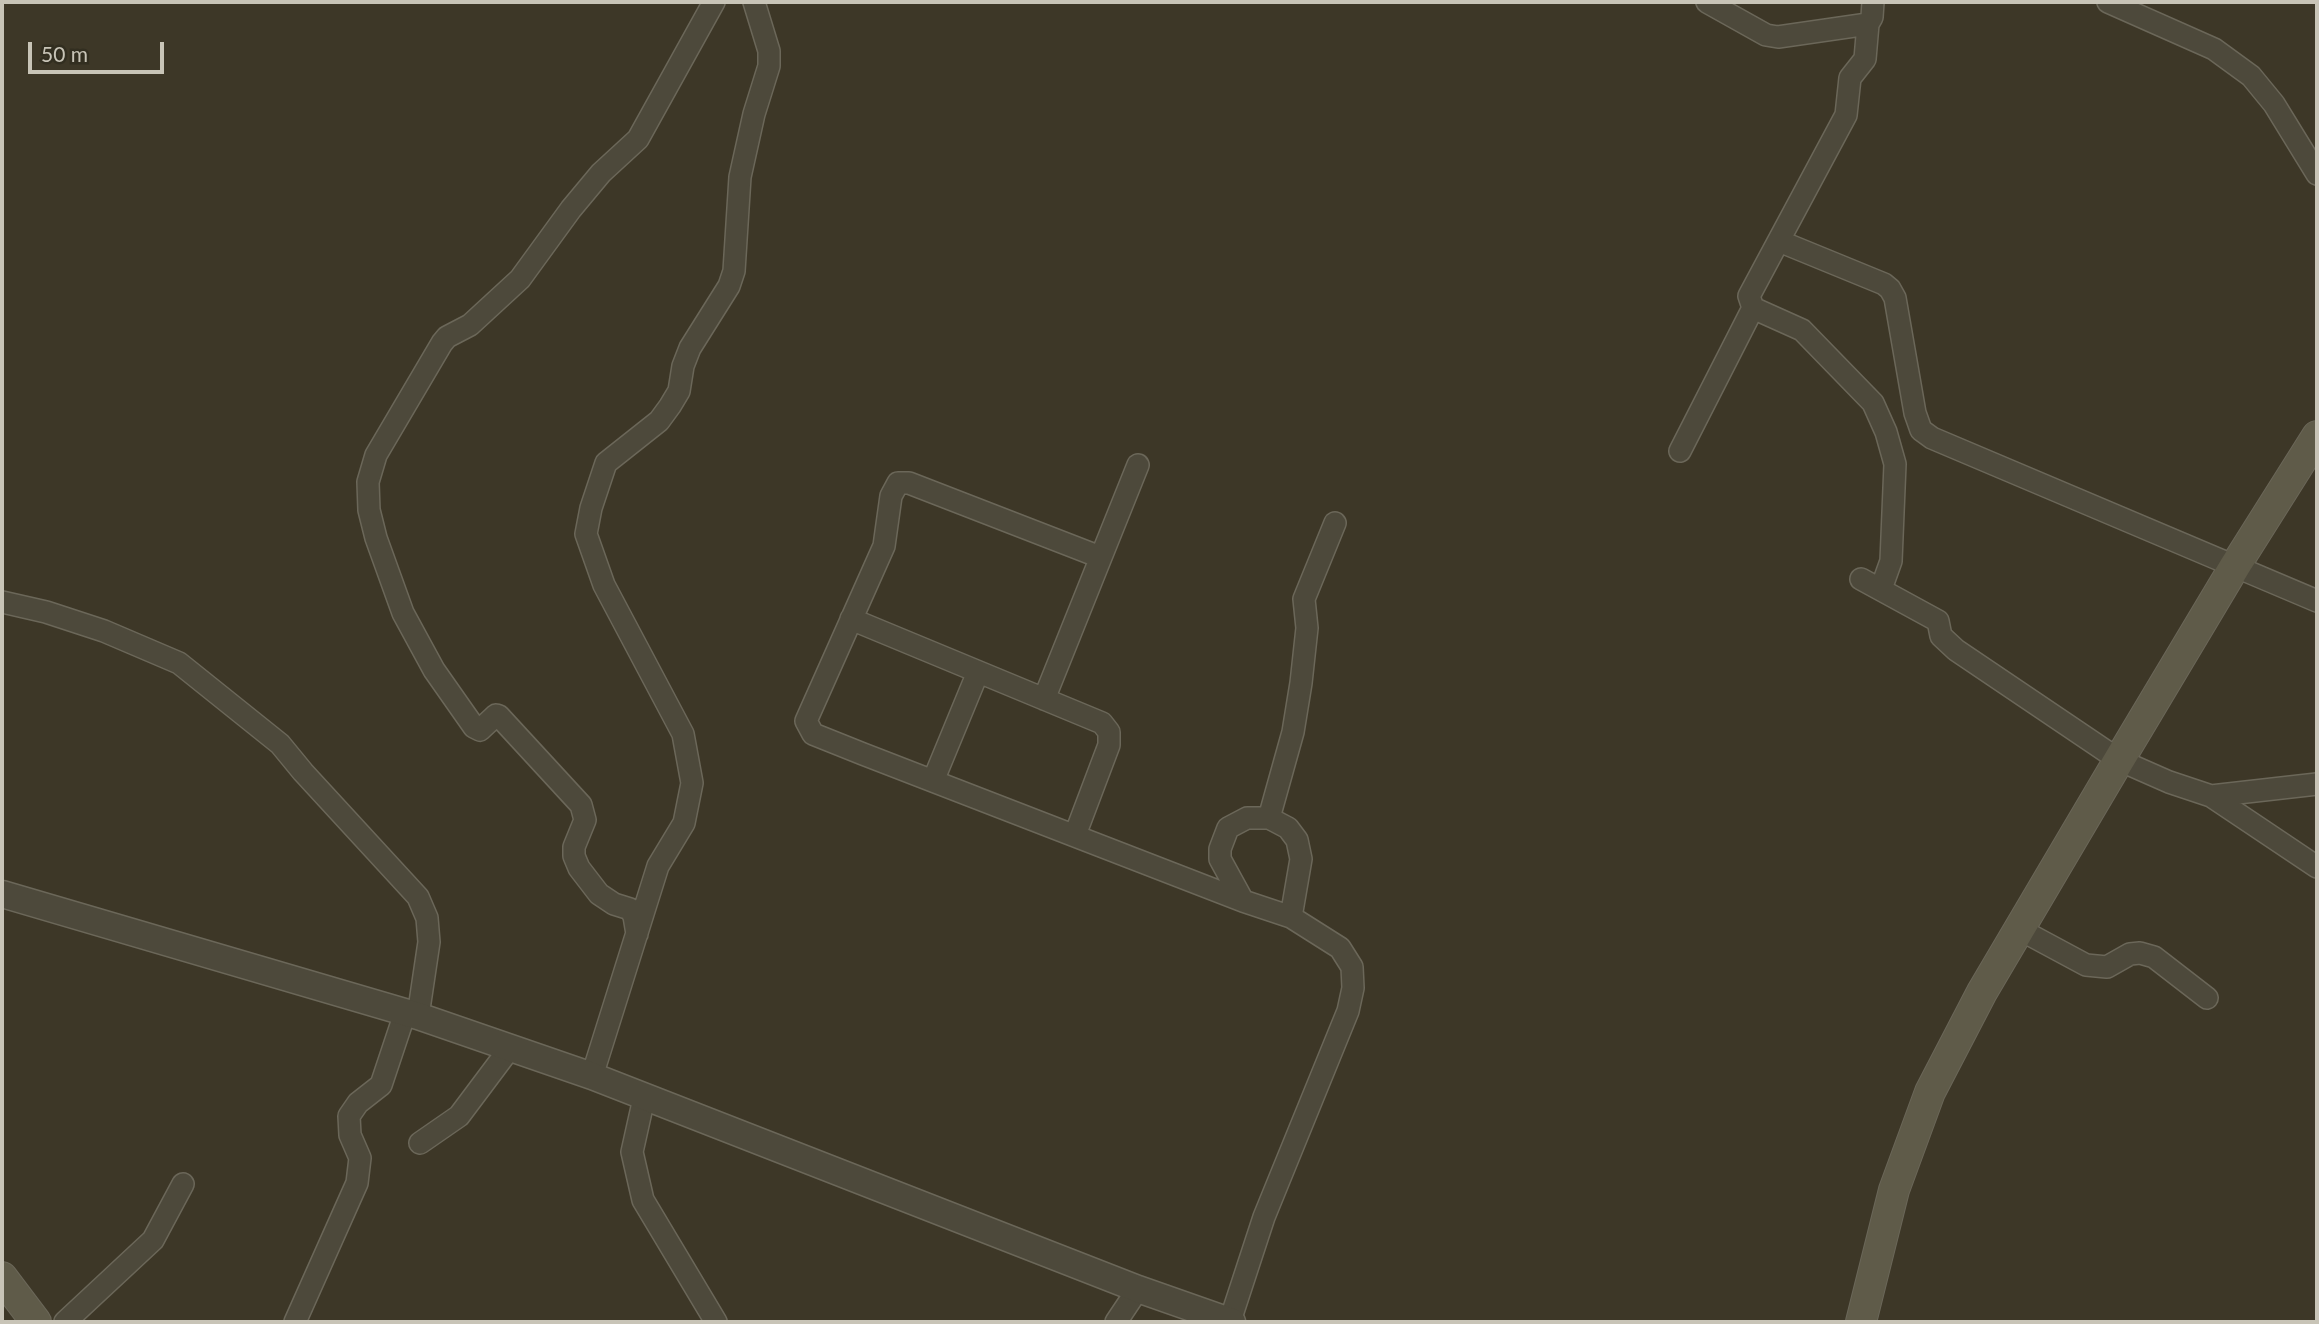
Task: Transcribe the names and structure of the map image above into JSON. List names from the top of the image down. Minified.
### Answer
{"scale_bar":"50 m"}
